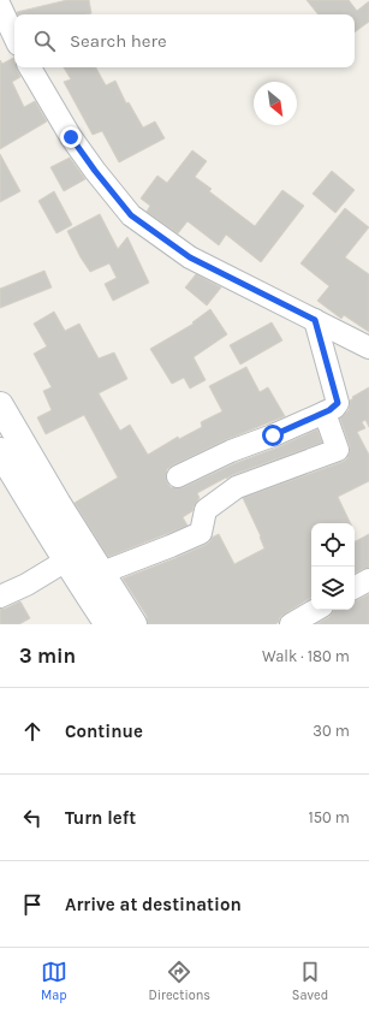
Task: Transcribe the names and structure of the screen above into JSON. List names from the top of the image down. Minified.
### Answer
{"north":"bottom right","page":{"search":"Search here","heading":["3 min","Walk · 180 m"],"list":[["Continue","30 m"],["Turn left","150 m"],"Arrive at destination"],"nav":["Map","Directions","Saved"]}}
